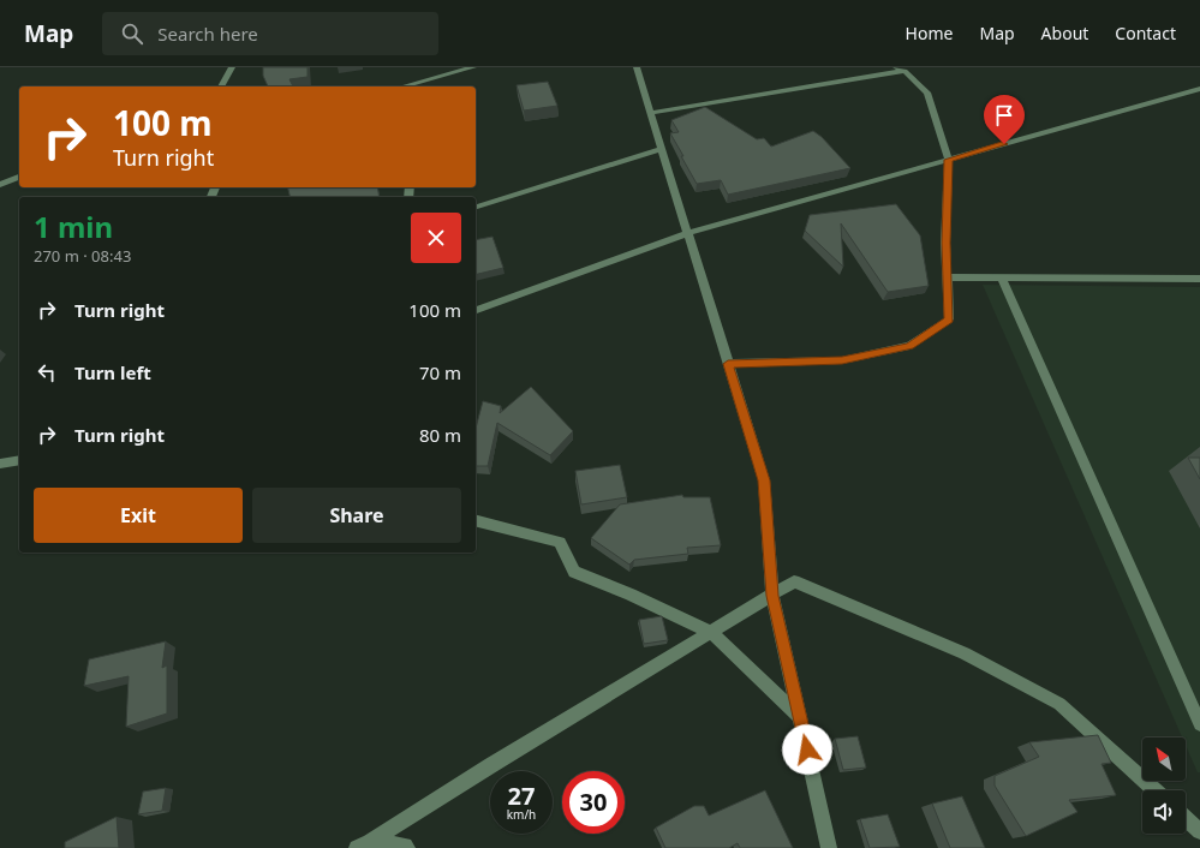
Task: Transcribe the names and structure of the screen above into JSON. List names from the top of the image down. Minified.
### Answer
{"north":"top left","page":{"header":"Map","search":"Search here","nav":["Home","Map","About","Contact"],"turn":["100 m","Turn right"],"heading":["1 min","270 m · 08:43"],"list":[{"name":"Turn right","value":"100 m"},{"name":"Turn left","value":"70 m"},{"name":"Turn right","value":"80 m"}],"buttons":["Exit","Share"],"speed":"27 km/h","limit":"30"}}
